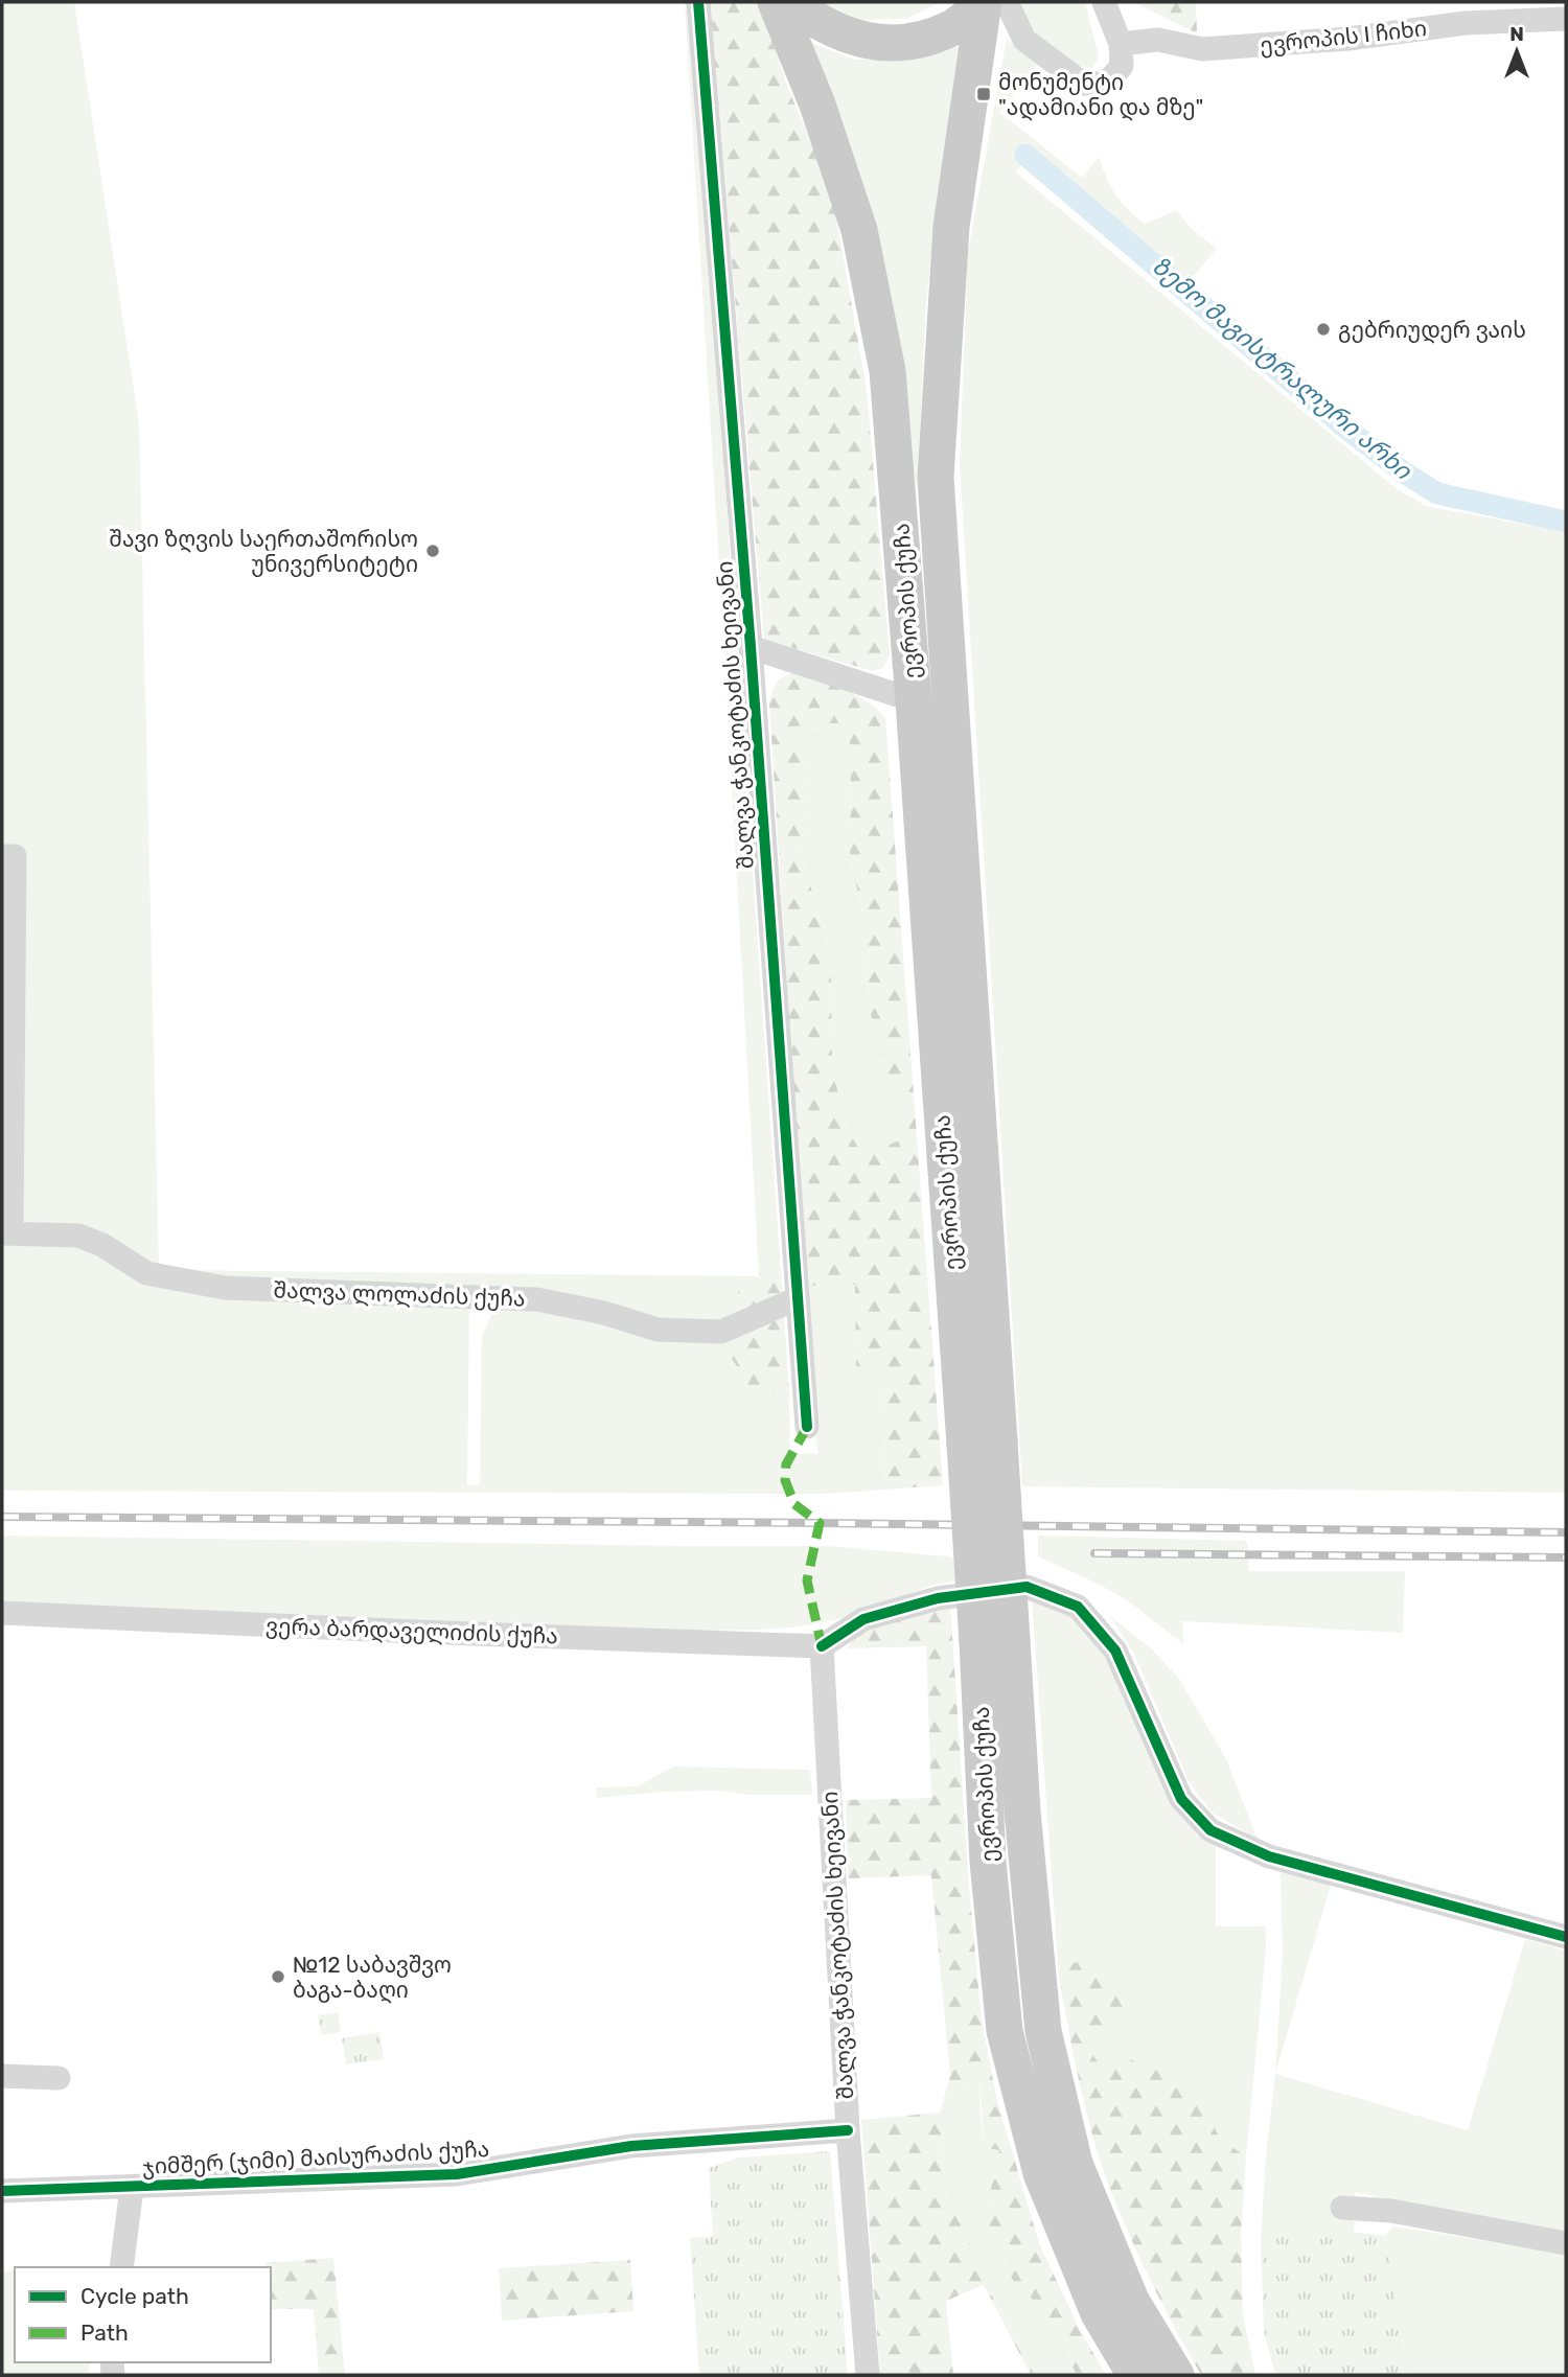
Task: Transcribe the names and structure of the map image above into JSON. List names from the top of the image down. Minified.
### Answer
{"streets":{"main road":["ევროპის ქუჩა"],"street":["ევროპის I ჩიხი","შალვა ჭანკოტაძის ხეივანი","შალვა ლოლაძის ქუჩა","ვერა ბარდაველიძის ქუჩა","ჯიმშერ (ჯიმი) მაისურაძის ქუჩა"]},"crossings":[["შალვა ჭანკოტაძის ხეივანი","შალვა ლოლაძის ქუჩა"],["შალვა ჭანკოტაძის ხეივანი","ვერა ბარდაველიძის ქუჩა"],["შალვა ჭანკოტაძის ხეივანი","ჯიმშერ (ჯიმი) მაისურაძის ქუჩა"]],"water":["ზემო მაგისტრალური არხი"],"places":{"transit":["მონუმენტი \"ადამიანი და მზე\""],"other":["გებრიუდერ ვაის","შავი ზღვის საერთაშორისო უნივერსიტეტი","№12 საბავშვო ბაგა-ბაღი"]},"legend":["Cycle path","Path"],"north":"top"}
